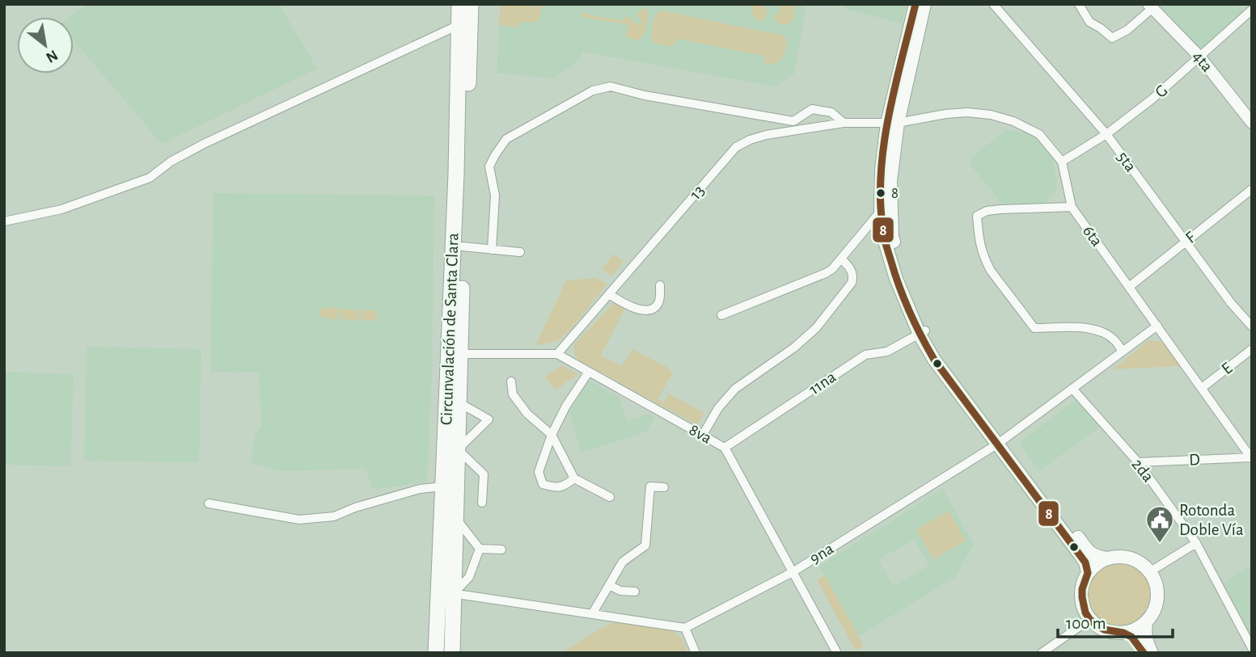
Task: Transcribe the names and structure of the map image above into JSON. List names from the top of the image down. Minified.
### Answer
{"streets":{"highway":["Circunvalación de Santa Clara"],"street":["4ta","G","5ta","13","6ta","F","E","11na","8va","D","2da","9na"]},"crossings":[["4ta","G"],["G","5ta"],["G","6ta"],["5ta","F"],["13","6ta"],["13","8va"],["6ta","F"],["6ta","E"],["6ta","D"],["6ta","9na"],["11na","8va"],["8va","9na"],["D","2da"],["2da","9na"]],"places":{"other":["8"],"public building":["Rotonda Doble Vía"]},"lines":["transit line 8"],"scale_bar":"100 m","north":"bottom right"}
